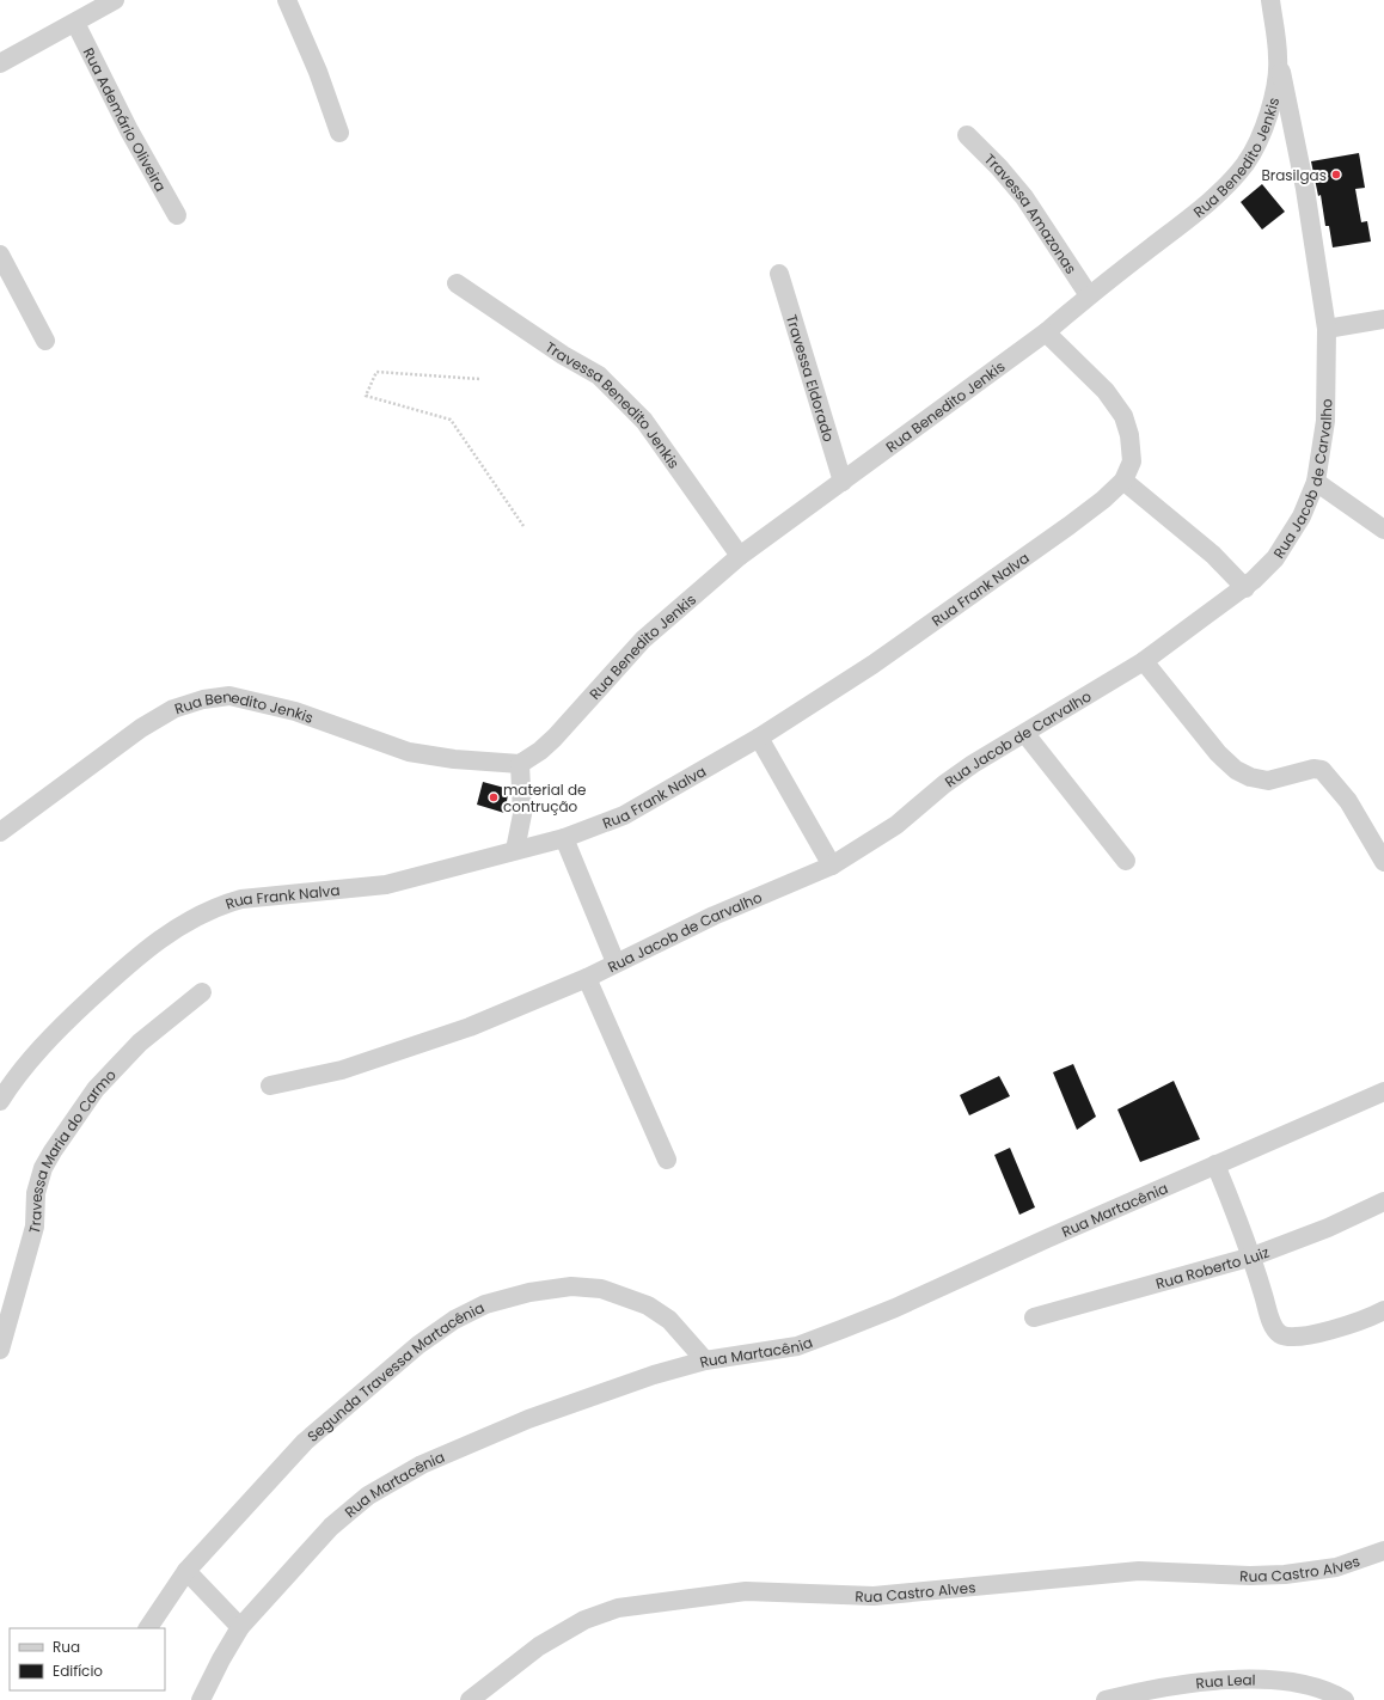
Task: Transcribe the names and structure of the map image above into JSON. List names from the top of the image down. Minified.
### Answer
{"streets":{"street":["Rua Ademário Oliveira","Rua Benedito Jenkis","Travessa Amazonas","Travessa Eldorado","Travessa Benedito Jenkis","Rua Jacob de Carvalho","Rua Frank Nalva","Travessa Maria do Carmo","Rua Martacênia","Rua Roberto Luiz","Segunda Travessa Martacênia","Rua Castro Alves","Rua Leal"]},"crossings":[["Rua Benedito Jenkis","Travessa Amazonas"],["Rua Benedito Jenkis","Travessa Eldorado"],["Rua Benedito Jenkis","Travessa Benedito Jenkis"],["Rua Benedito Jenkis","Rua Jacob de Carvalho"],["Rua Benedito Jenkis","Rua Frank Nalva"],["Rua Martacênia","Segunda Travessa Martacênia"]],"places":["Brasilgas","material de contrução"],"legend":["Rua","Edifício"]}
